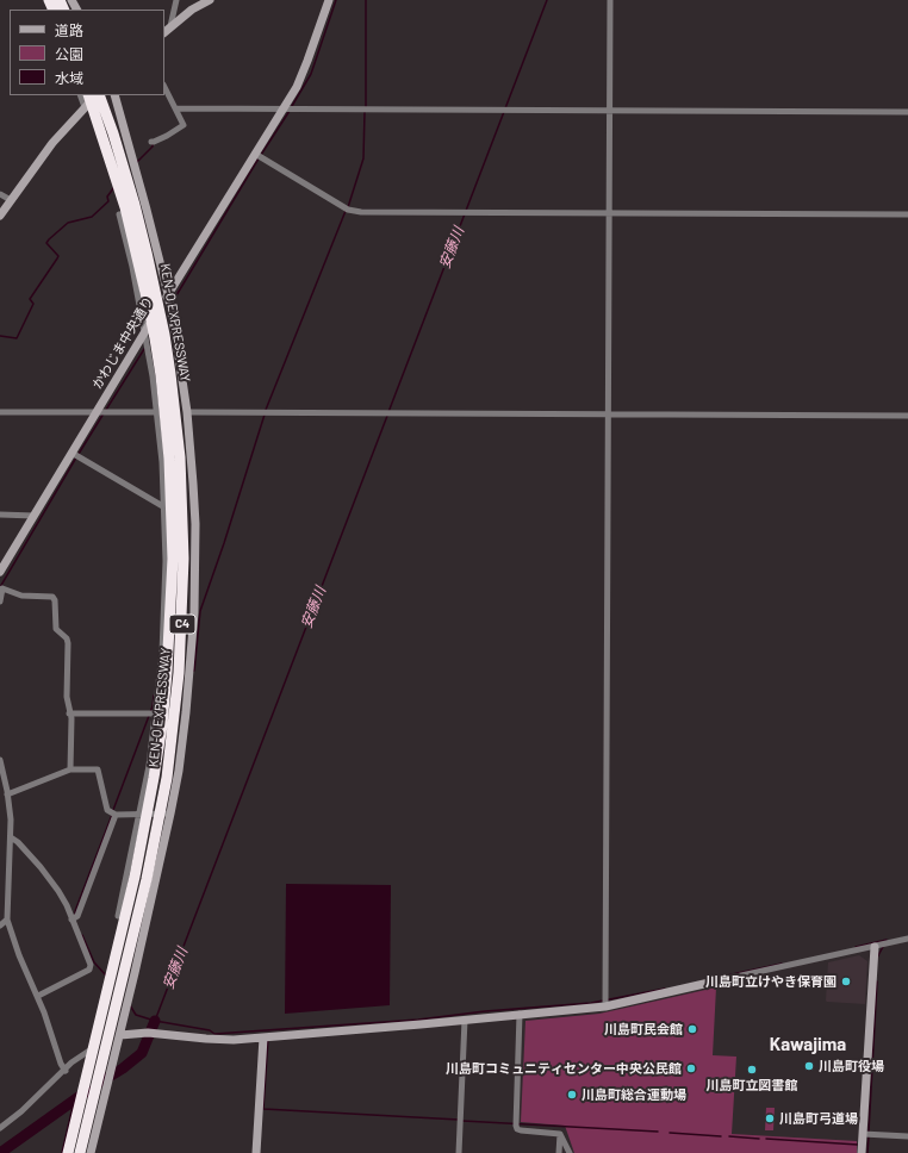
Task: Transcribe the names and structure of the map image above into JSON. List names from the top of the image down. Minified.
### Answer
{"streets":{"highway":["KEN-O EXPRESSWAY","C4"],"street":["かわじま中央通り"]},"districts":["Kawajima"],"water":["安藤川"],"places":["川島町立けやき保育園","川島町民会館","川島町役場","川島町コミュニティセンター中央公民館","川島町立図書館","川島町総合運動場","川島町弓道場"],"legend":["道路","公園","水域"]}
